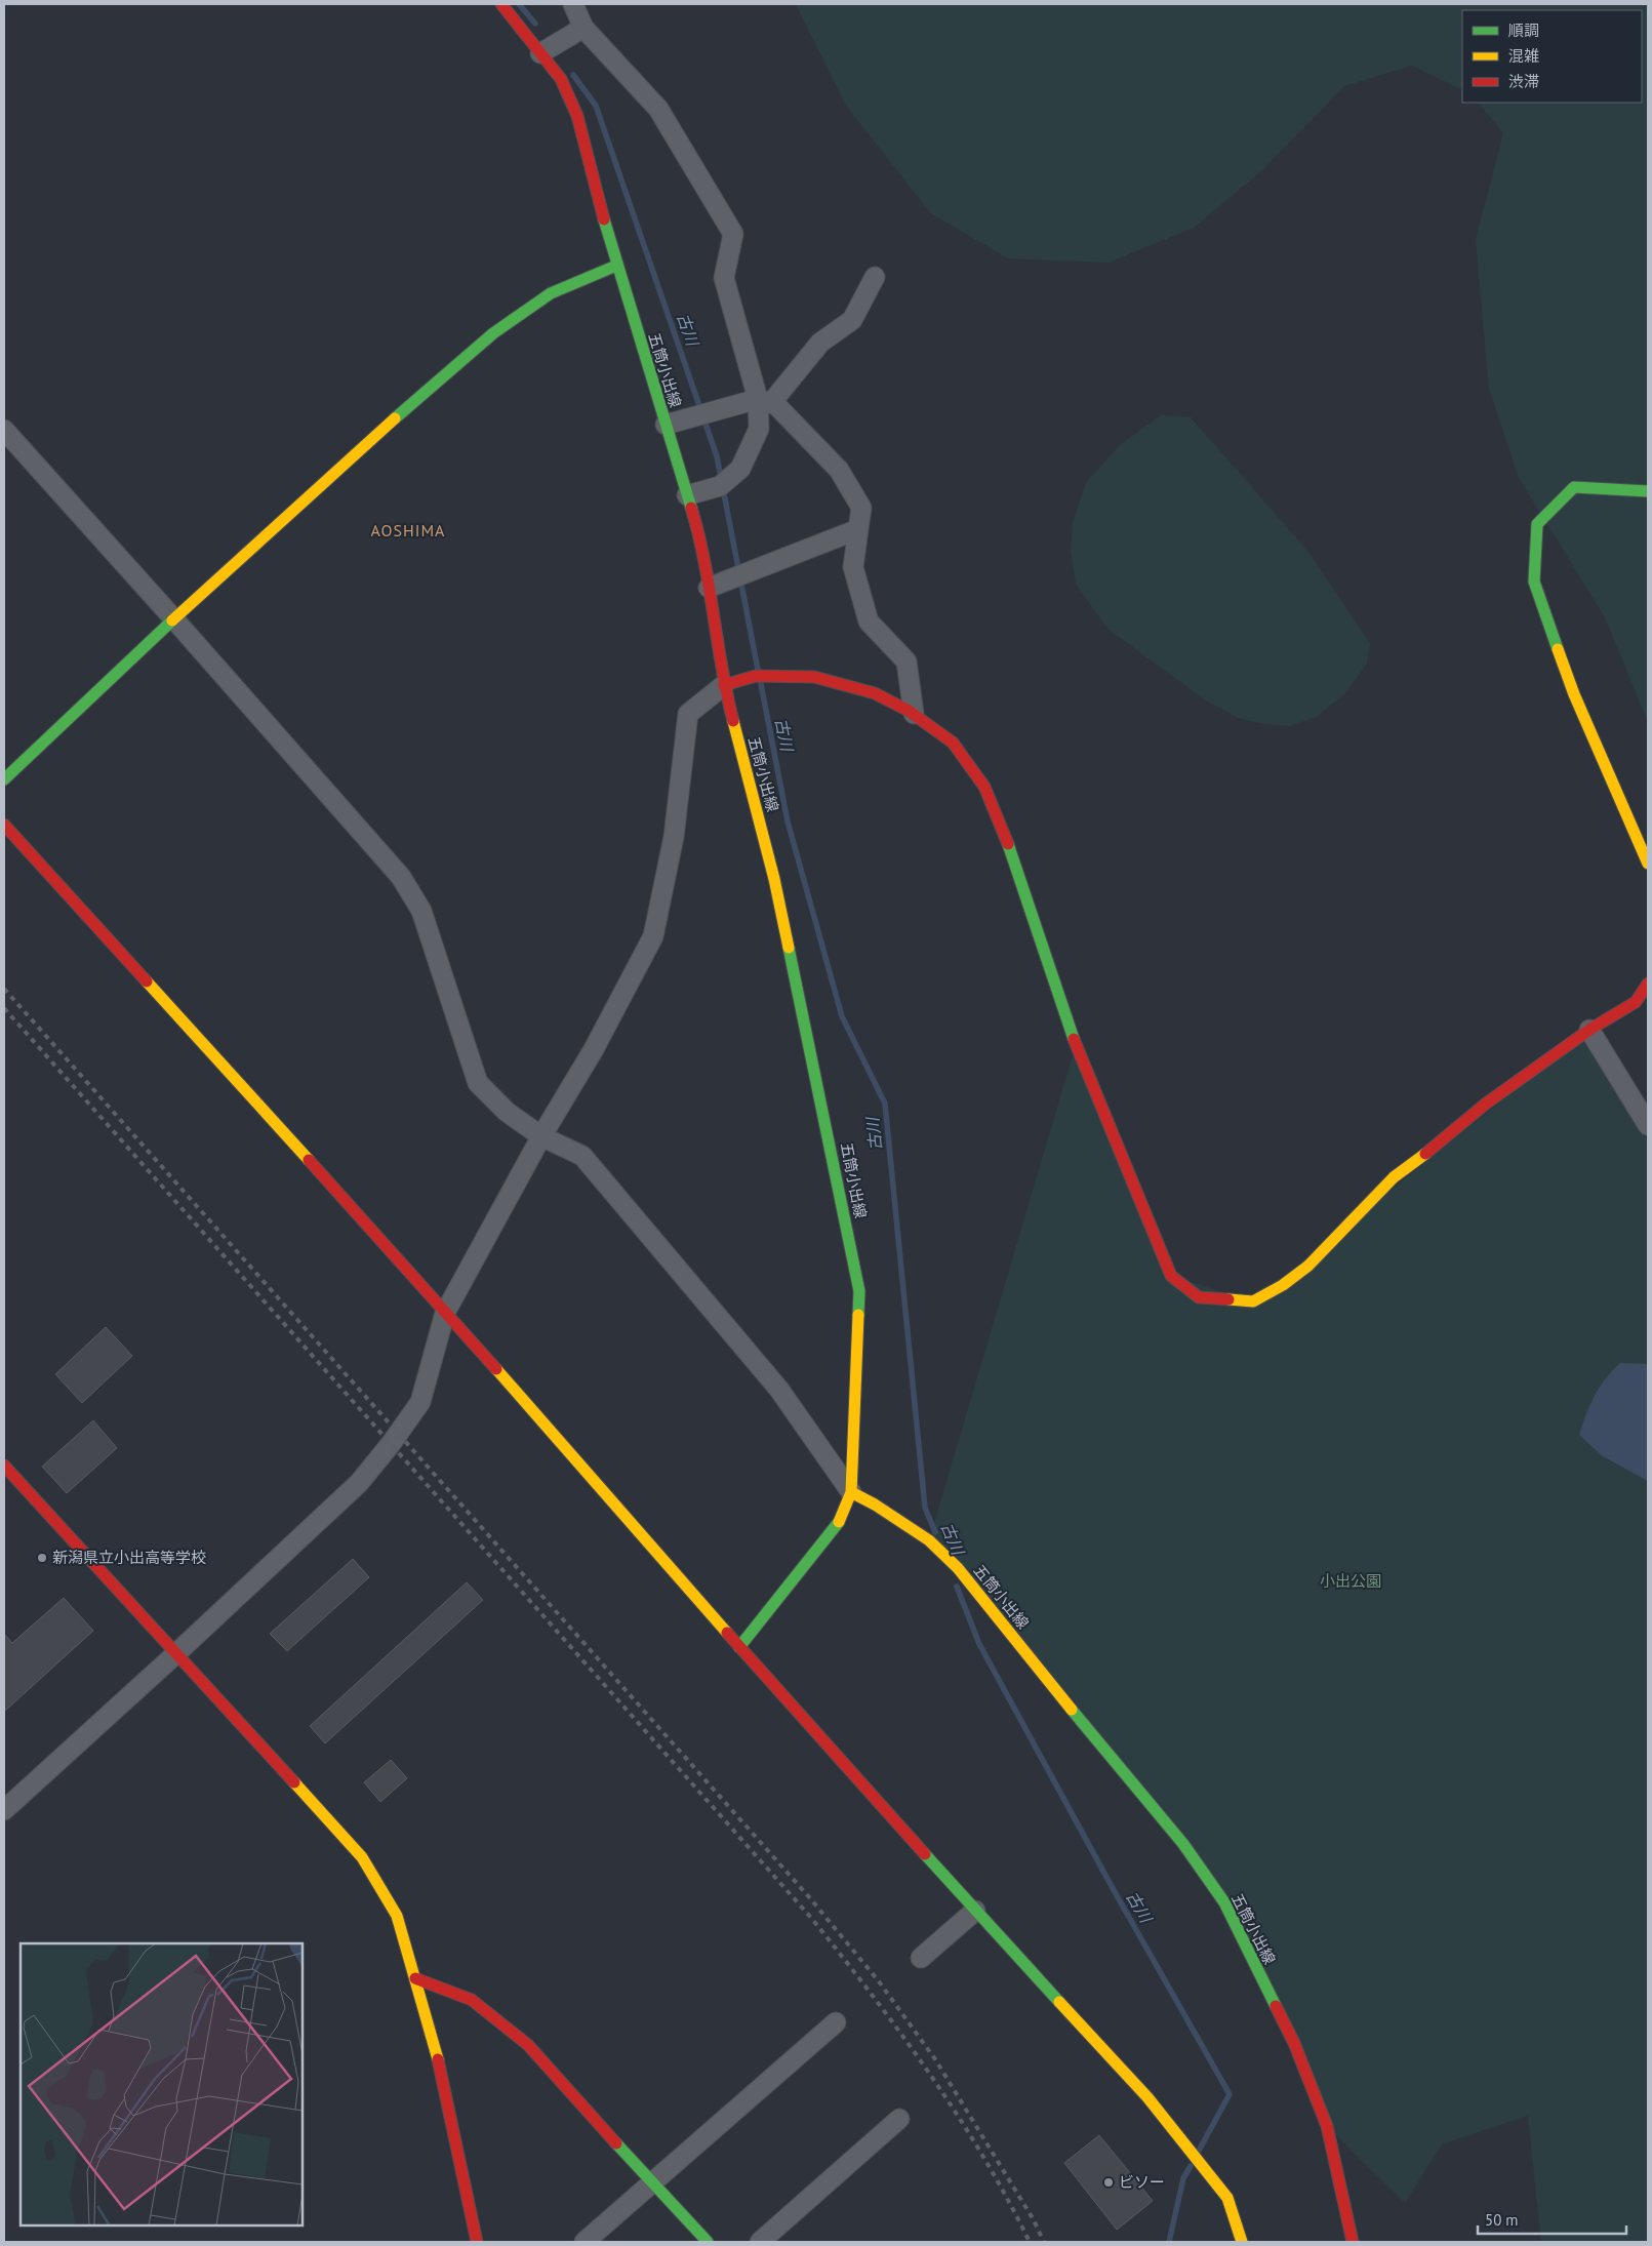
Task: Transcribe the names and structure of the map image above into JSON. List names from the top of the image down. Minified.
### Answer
{"streets":{"street":["五筒小出線"]},"districts":["AOSHIMA"],"water":["古川"],"parks":["小出公園"],"places":["新潟県立小出高等学校","ビソー"],"legend":["順調","混雑","渋滞"],"scale_bar":"50 m"}
